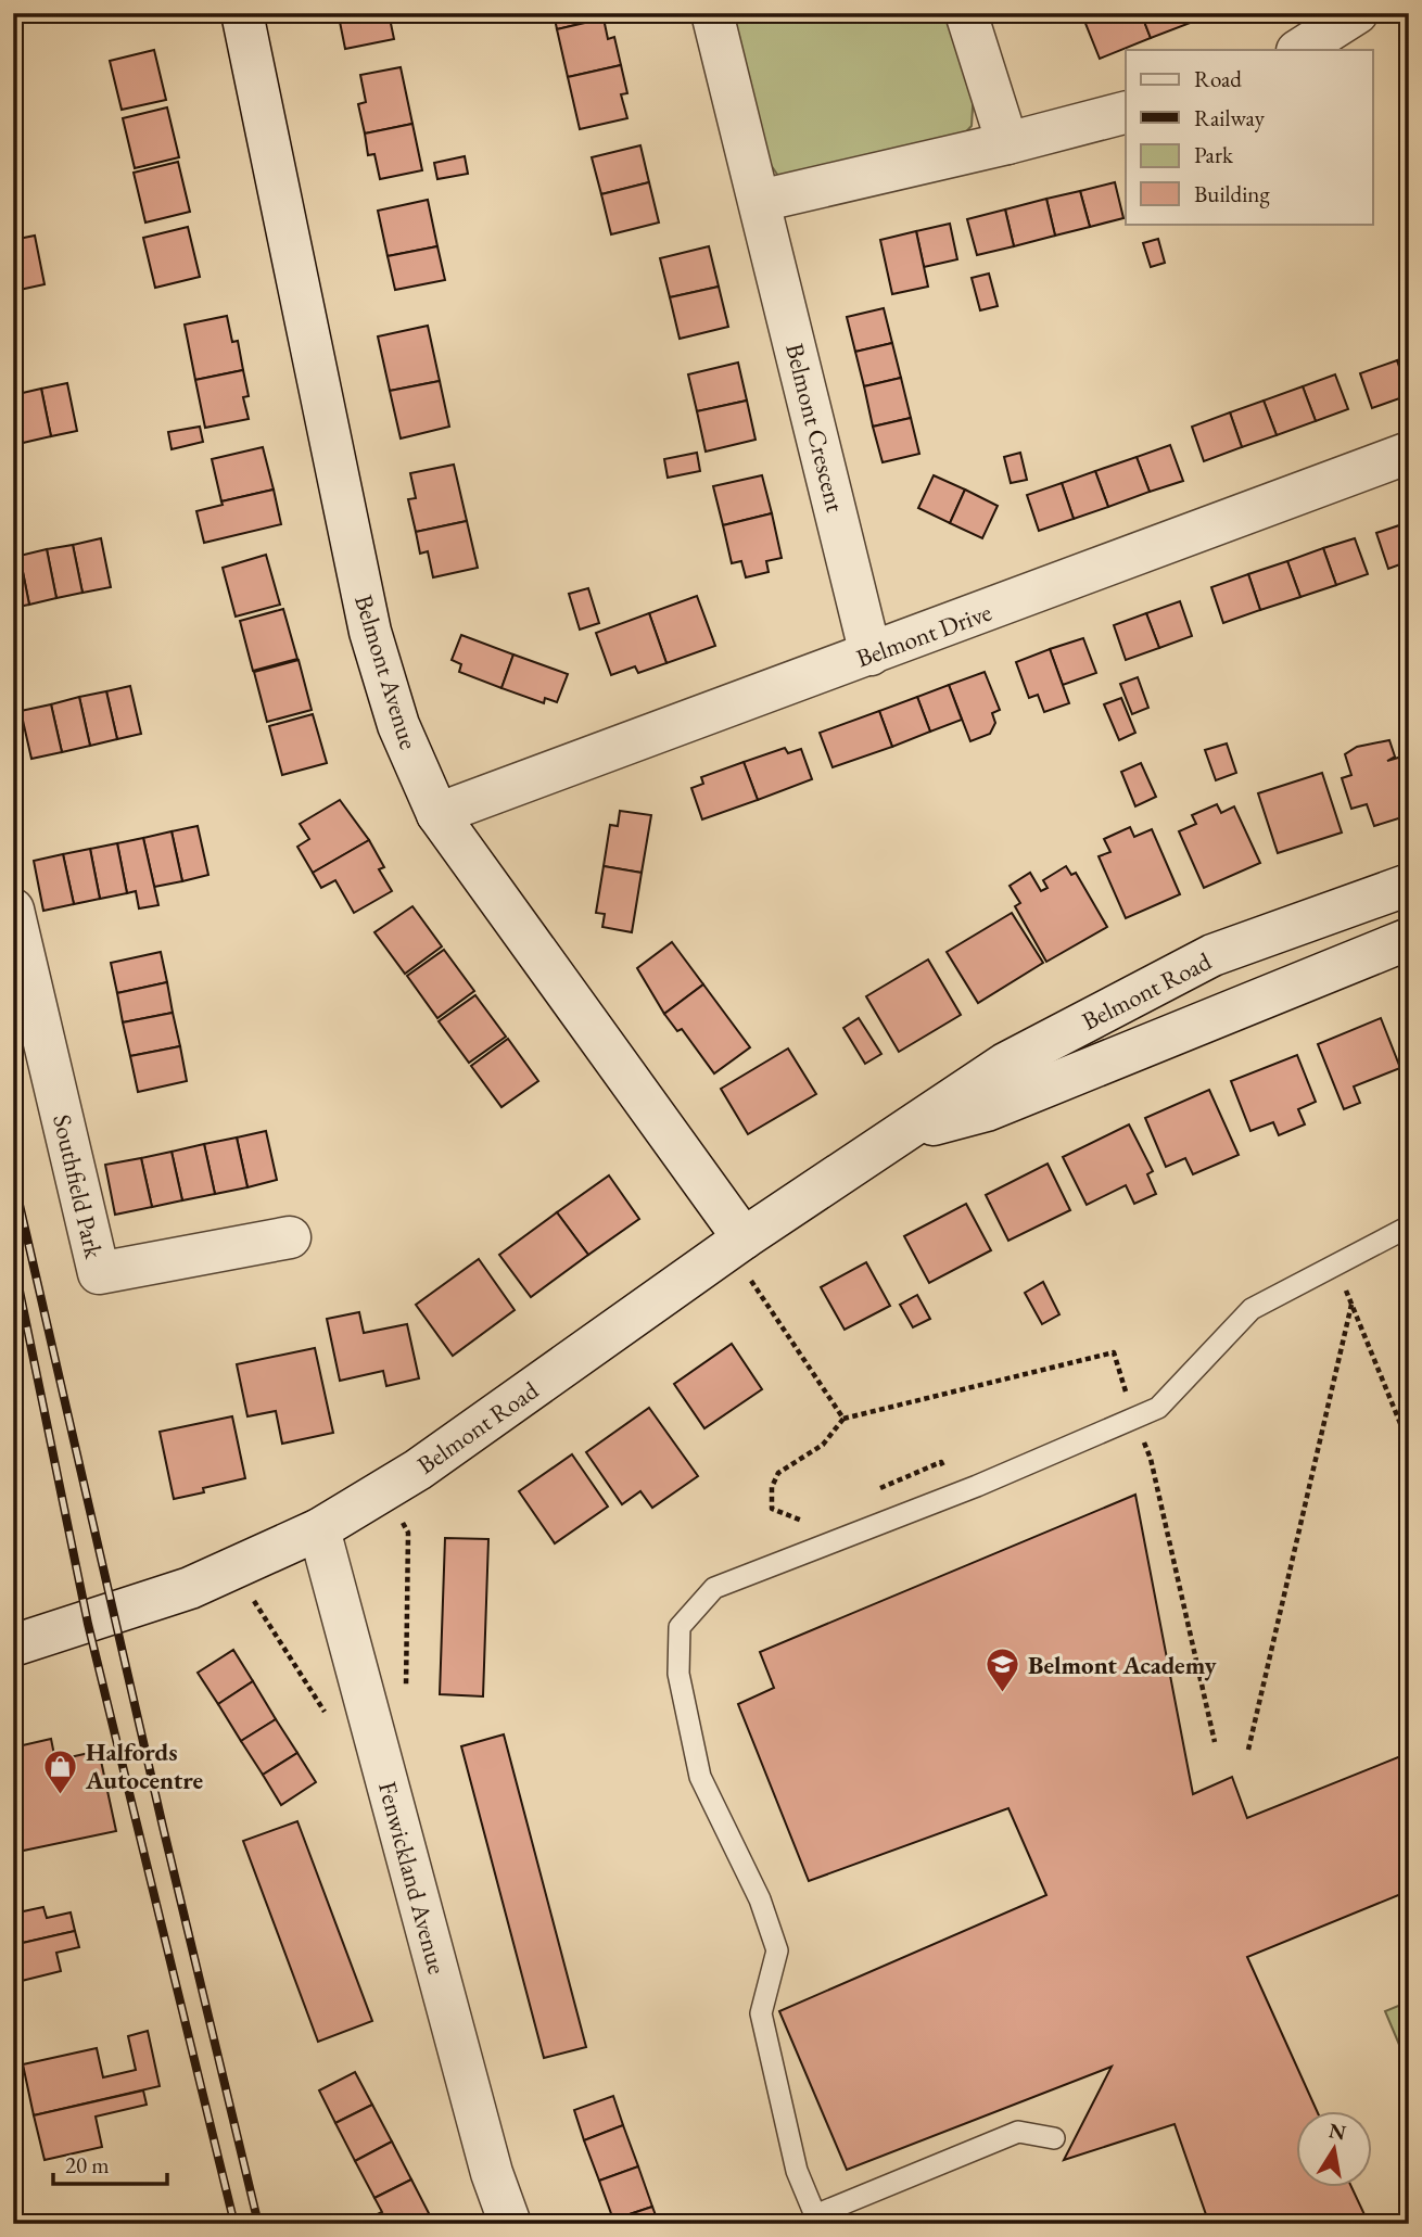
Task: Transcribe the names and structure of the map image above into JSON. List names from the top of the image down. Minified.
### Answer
{"streets":{"street":["Belmont Crescent","Belmont Drive","Belmont Avenue","Belmont Road","Southfield Park","Fenwickland Avenue"]},"crossings":[["Belmont Crescent","Belmont Drive"],["Belmont Drive","Belmont Avenue"],["Belmont Avenue","Belmont Road"],["Belmont Road","Fenwickland Avenue"]],"places":{"school or university":["Belmont Academy"],"shop":["Halfords Autocentre"]},"legend":["Road","Railway","Park","Building"],"scale_bar":"20 m","north":"top"}
